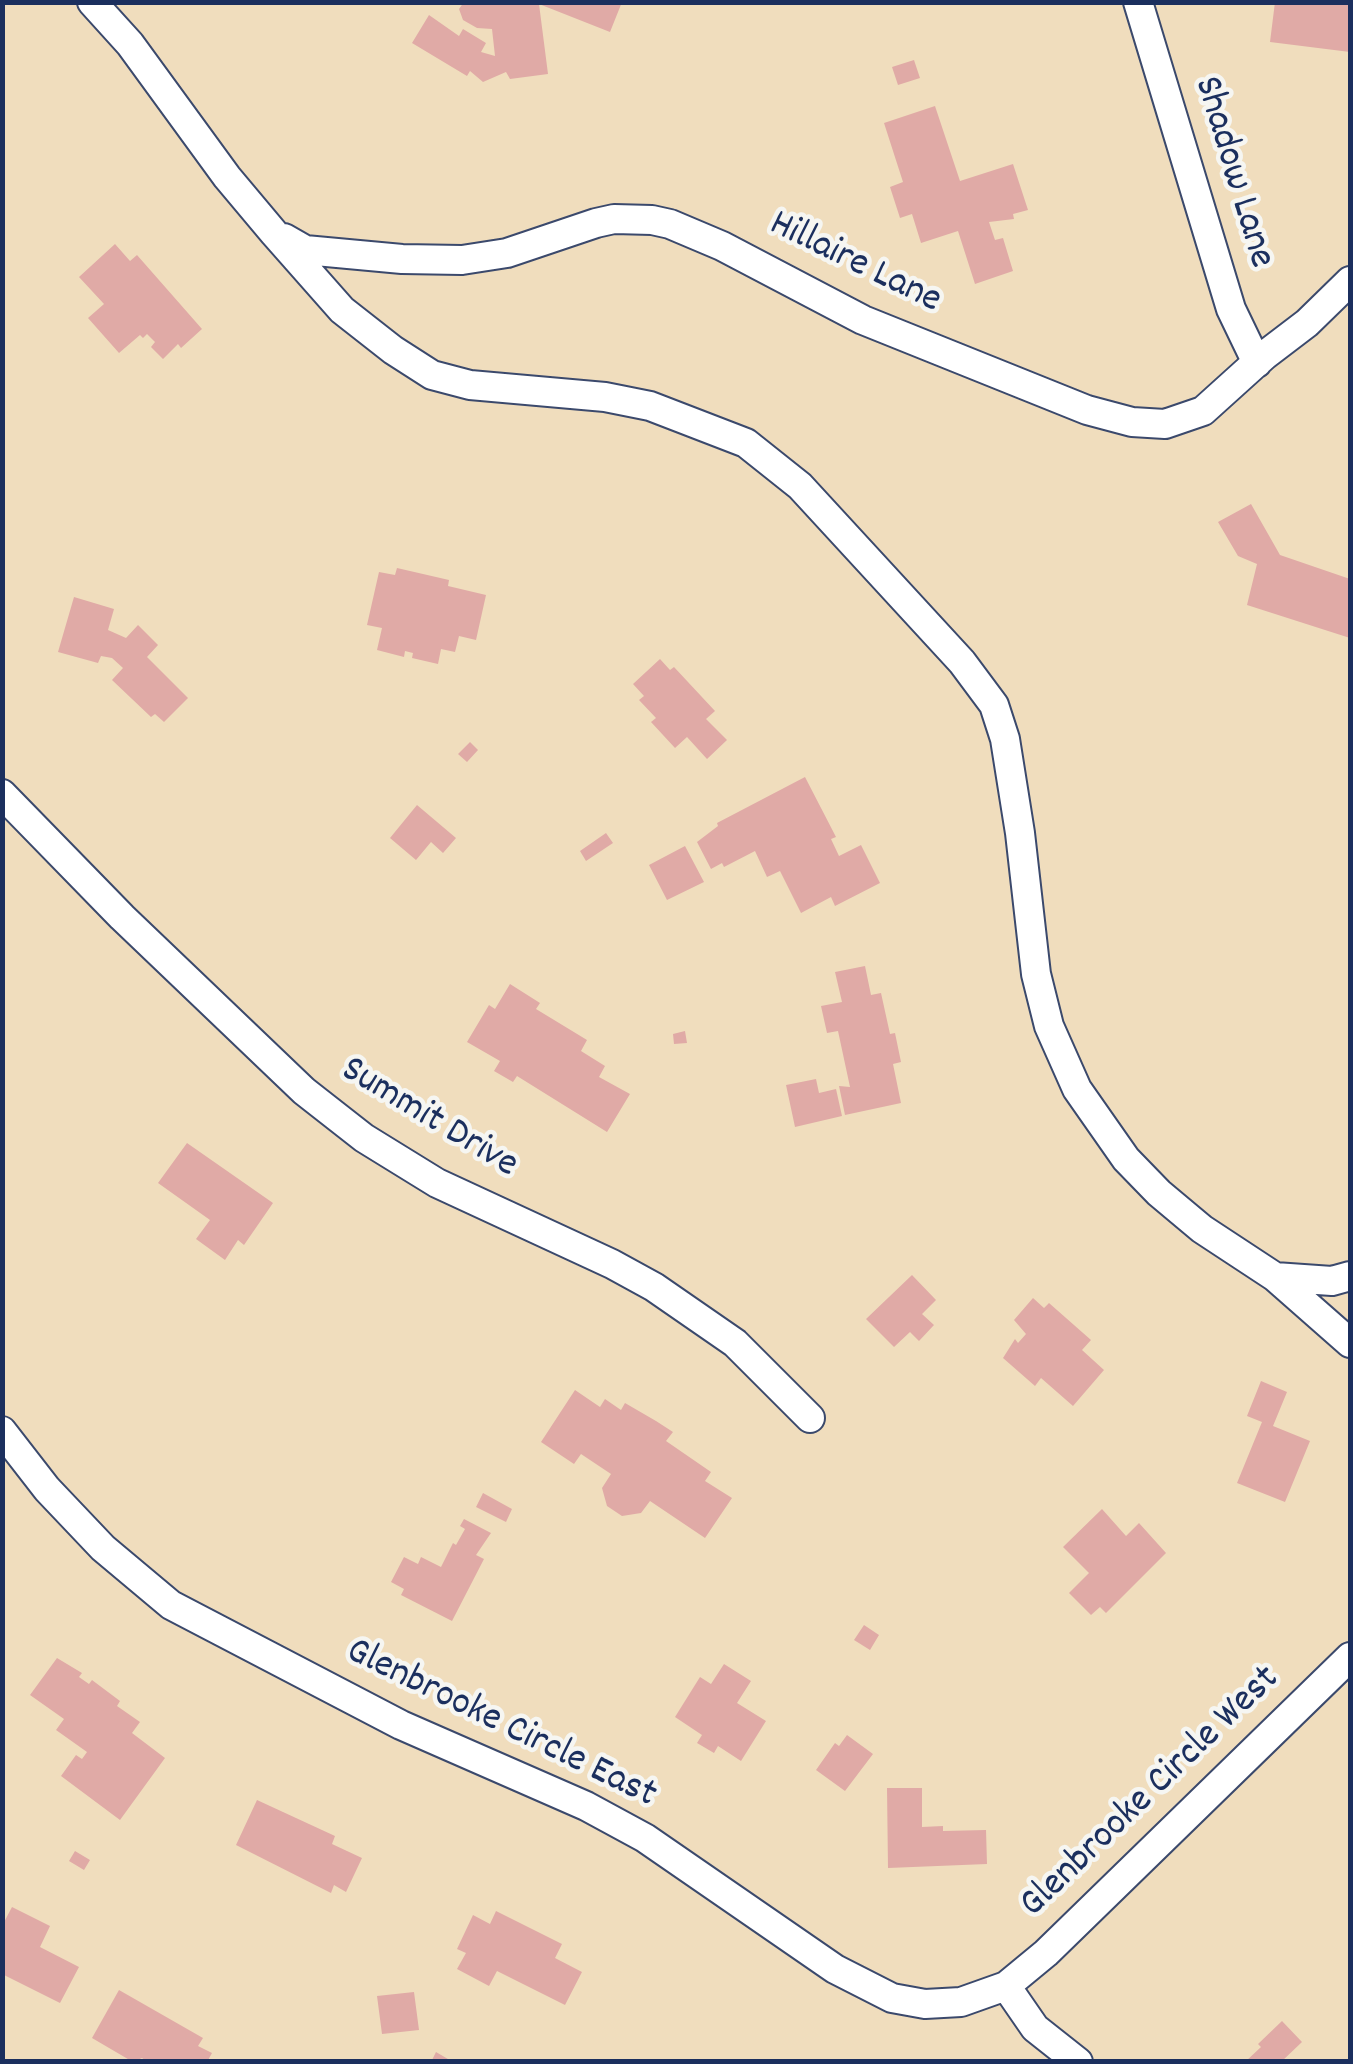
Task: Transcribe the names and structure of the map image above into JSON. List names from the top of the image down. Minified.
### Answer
{"streets":{"street":["Shadow Lane","Hillaire Lane","Summit Drive","Glenbrooke Circle East","Glenbrooke Circle West"]},"crossings":[["Shadow Lane","Hillaire Lane"],["Glenbrooke Circle East","Glenbrooke Circle West"]]}
